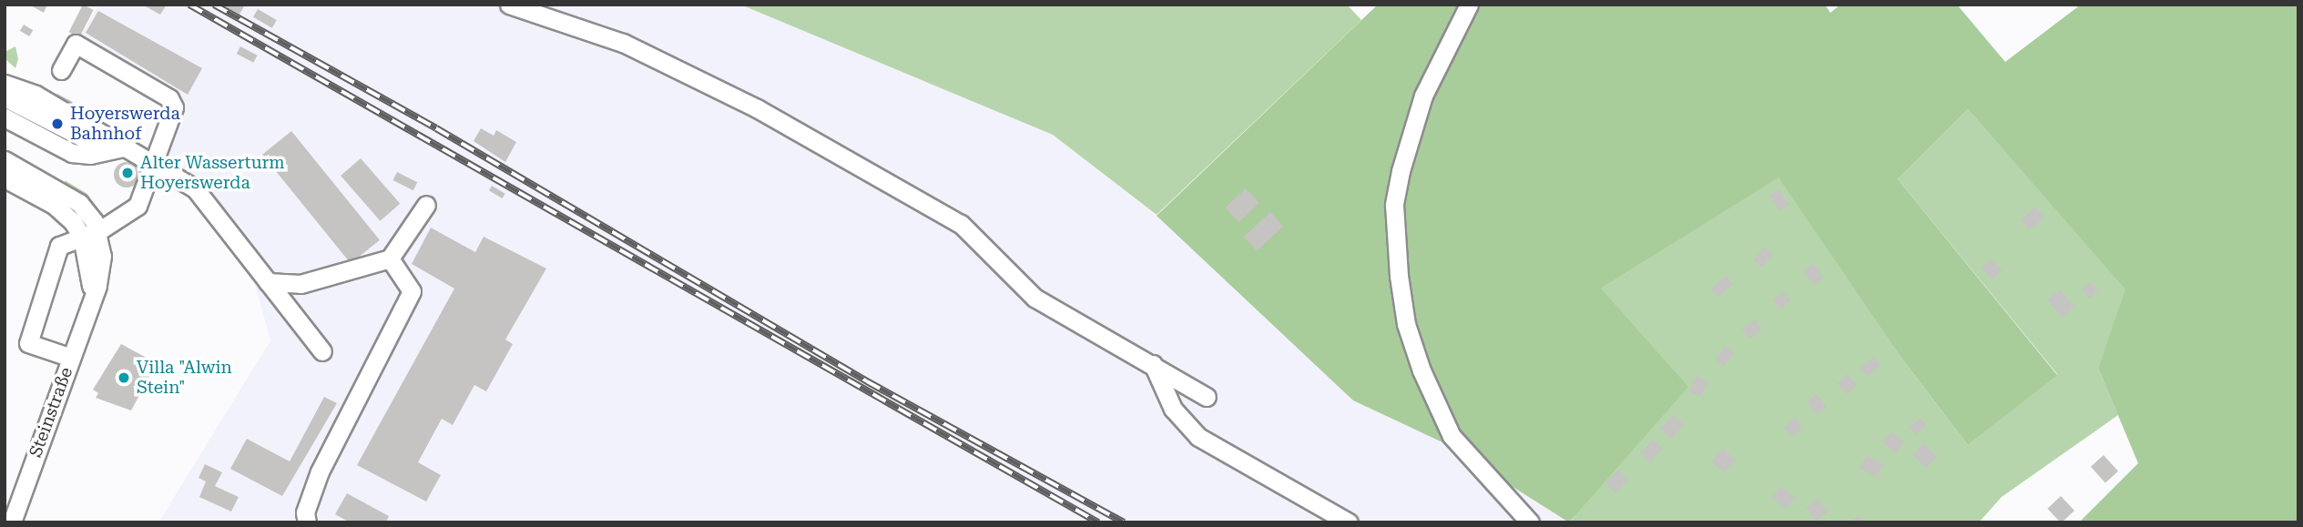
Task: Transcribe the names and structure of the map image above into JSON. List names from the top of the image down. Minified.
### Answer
{"streets":{"street":["Steinstraße"]},"places":["Hoyerswerda Bahnhof","Alter Wasserturm Hoyerswerda","Villa \"Alwin Stein\""]}
